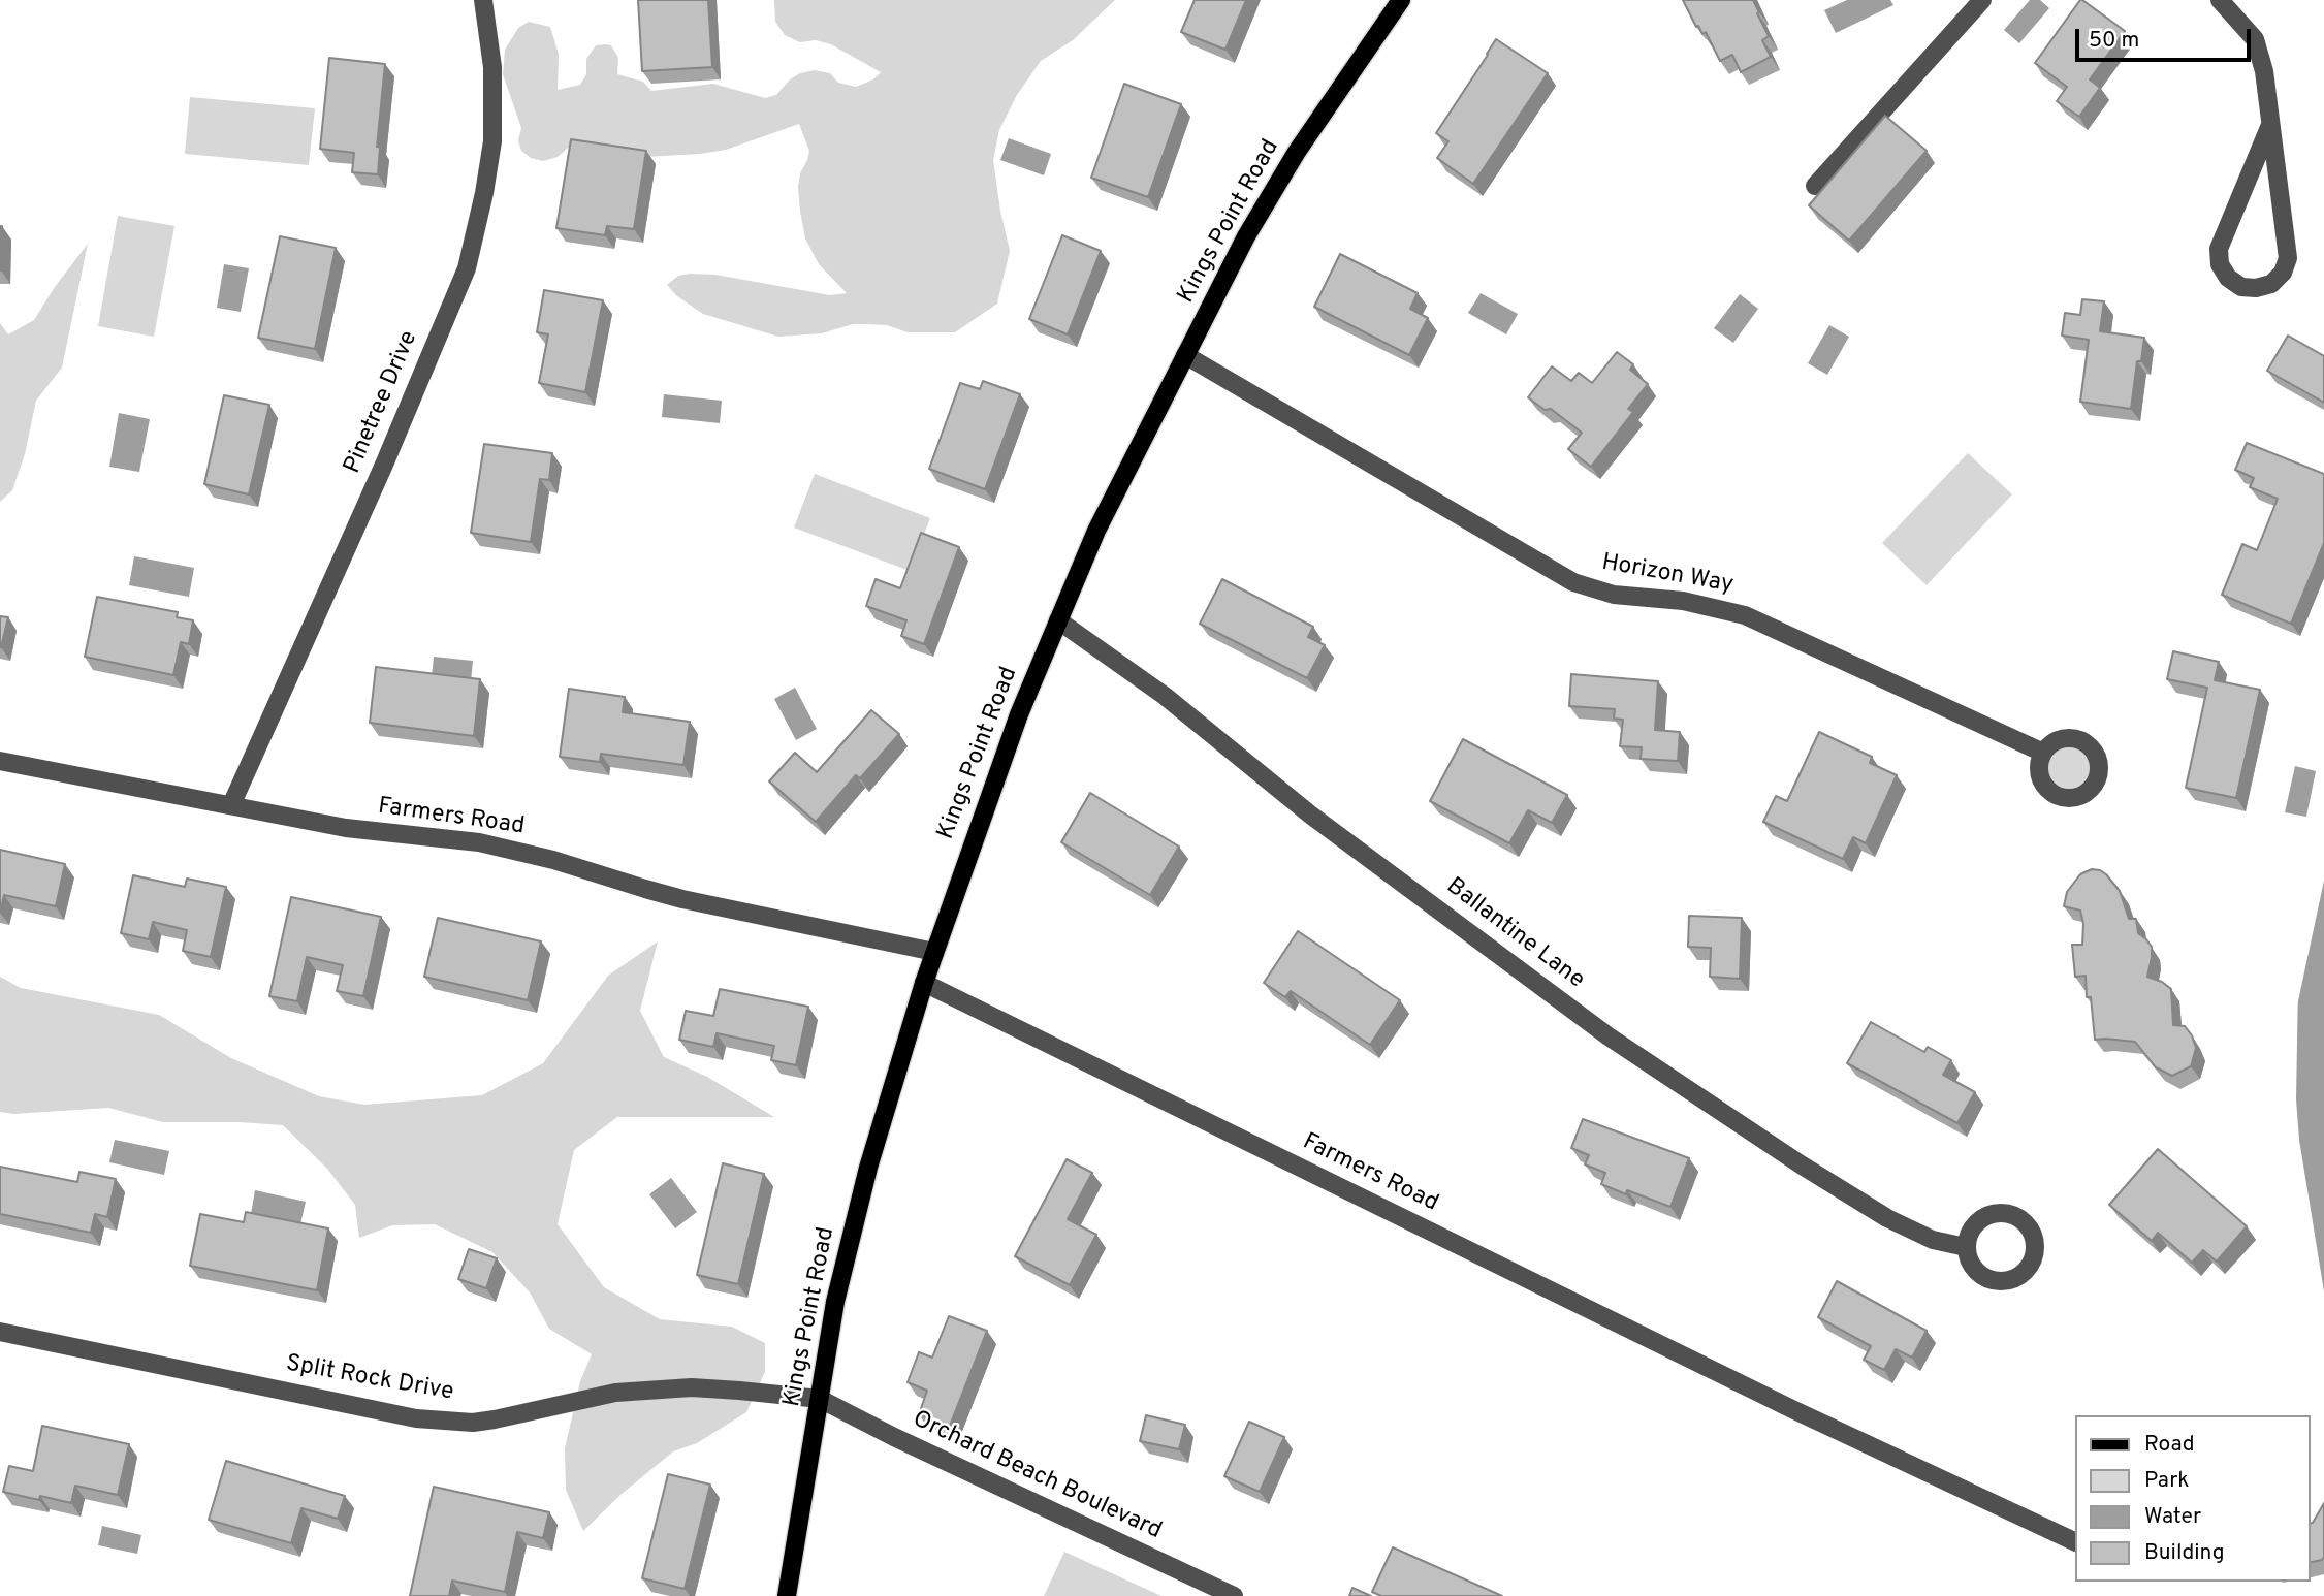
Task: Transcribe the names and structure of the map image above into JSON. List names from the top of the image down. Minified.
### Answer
{"streets":{"main road":["Kings Point Road"],"street":["Pinetree Drive","Horizon Way","Farmers Road","Ballantine Lane","Split Rock Drive","Orchard Beach Boulevard"]},"crossings":[["Kings Point Road","Horizon Way"],["Kings Point Road","Farmers Road"],["Kings Point Road","Ballantine Lane"],["Kings Point Road","Split Rock Drive"],["Kings Point Road","Orchard Beach Boulevard"],["Pinetree Drive","Farmers Road"],["Split Rock Drive","Orchard Beach Boulevard"]],"legend":["Road","Park","Water","Building"],"scale_bar":"50 m"}
